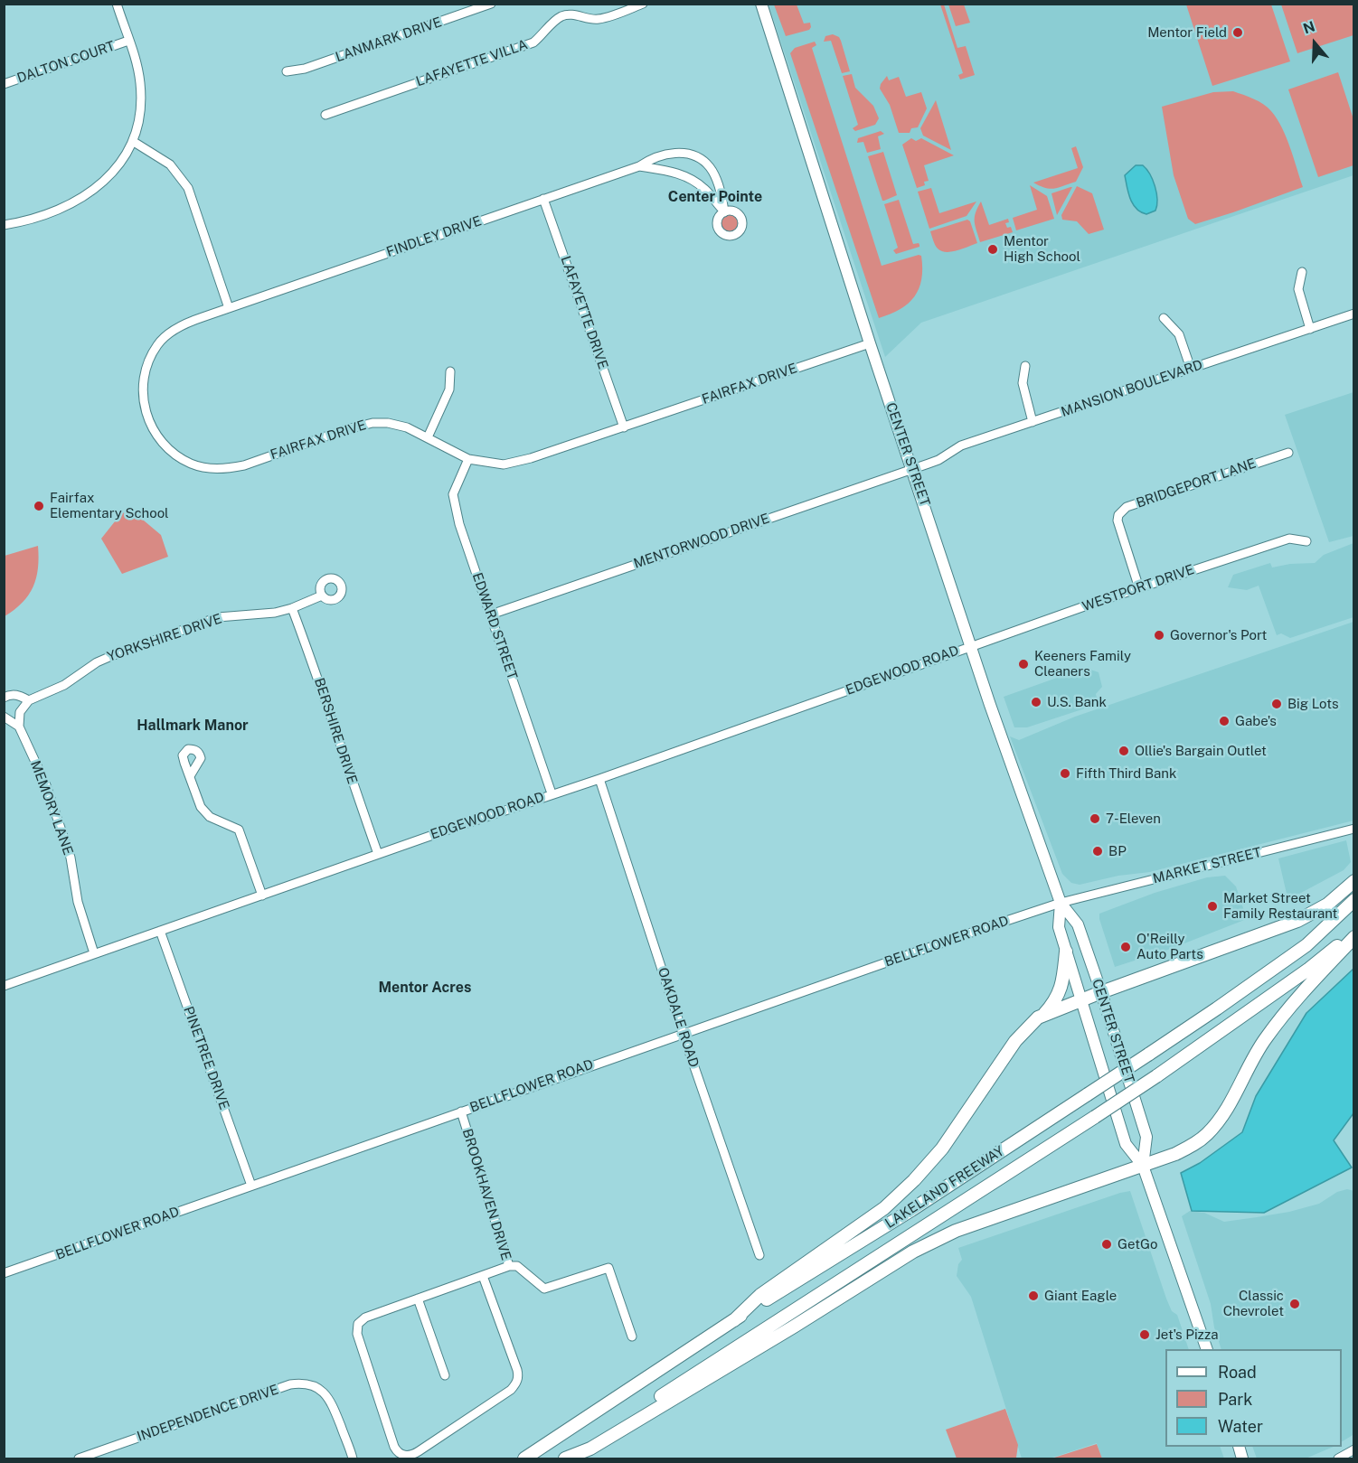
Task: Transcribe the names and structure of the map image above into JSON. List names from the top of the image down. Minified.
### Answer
{"streets":{"highway":["LAKELAND FREEWAY"],"main road":["CENTER STREET"],"street":["LANMARK DRIVE","DALTON COURT","LAFAYETTE VILLA","FINDLEY DRIVE","LAFAYETTE DRIVE","FAIRFAX DRIVE","MANSION BOULEVARD","BRIDGEPORT LANE","MENTORWOOD DRIVE","WESTPORT DRIVE","EDWARD STREET","YORKSHIRE DRIVE","EDGEWOOD ROAD","BERSHIRE DRIVE","MEMORY LANE","MARKET STREET","BELLFLOWER ROAD","OAKDALE ROAD","PINETREE DRIVE","BROOKHAVEN DRIVE","INDEPENDENCE DRIVE"]},"crossings":[["FINDLEY DRIVE","LAFAYETTE DRIVE"],["FINDLEY DRIVE","FAIRFAX DRIVE"],["LAFAYETTE DRIVE","FAIRFAX DRIVE"],["FAIRFAX DRIVE","CENTER STREET"],["FAIRFAX DRIVE","EDWARD STREET"],["MANSION BOULEVARD","CENTER STREET"],["MANSION BOULEVARD","MENTORWOOD DRIVE"],["CENTER STREET","MENTORWOOD DRIVE"],["CENTER STREET","WESTPORT DRIVE"],["CENTER STREET","EDGEWOOD ROAD"],["CENTER STREET","MARKET STREET"],["CENTER STREET","BELLFLOWER ROAD"],["BRIDGEPORT LANE","WESTPORT DRIVE"],["MENTORWOOD DRIVE","EDWARD STREET"],["WESTPORT DRIVE","EDGEWOOD ROAD"],["EDWARD STREET","EDGEWOOD ROAD"],["YORKSHIRE DRIVE","BERSHIRE DRIVE"],["YORKSHIRE DRIVE","MEMORY LANE"],["EDGEWOOD ROAD","BERSHIRE DRIVE"],["EDGEWOOD ROAD","MEMORY LANE"],["EDGEWOOD ROAD","OAKDALE ROAD"],["EDGEWOOD ROAD","PINETREE DRIVE"],["MARKET STREET","BELLFLOWER ROAD"],["BELLFLOWER ROAD","OAKDALE ROAD"],["BELLFLOWER ROAD","PINETREE DRIVE"],["BELLFLOWER ROAD","BROOKHAVEN DRIVE"]],"districts":["Center Pointe","Hallmark Manor","Mentor Acres"],"places":["Mentor Field","Mentor High School","Fairfax Elementary School","Governor's Port","Keeners Family Cleaners","U.S. Bank","Big Lots","Gabe's","Ollie's Bargain Outlet","Fifth Third Bank","7-Eleven","BP","Market Street Family Restaurant","O'Reilly Auto Parts","GetGo","Giant Eagle","Classic Chevrolet","Jet's Pizza"],"legend":["Road","Park","Water"],"north":"top"}
